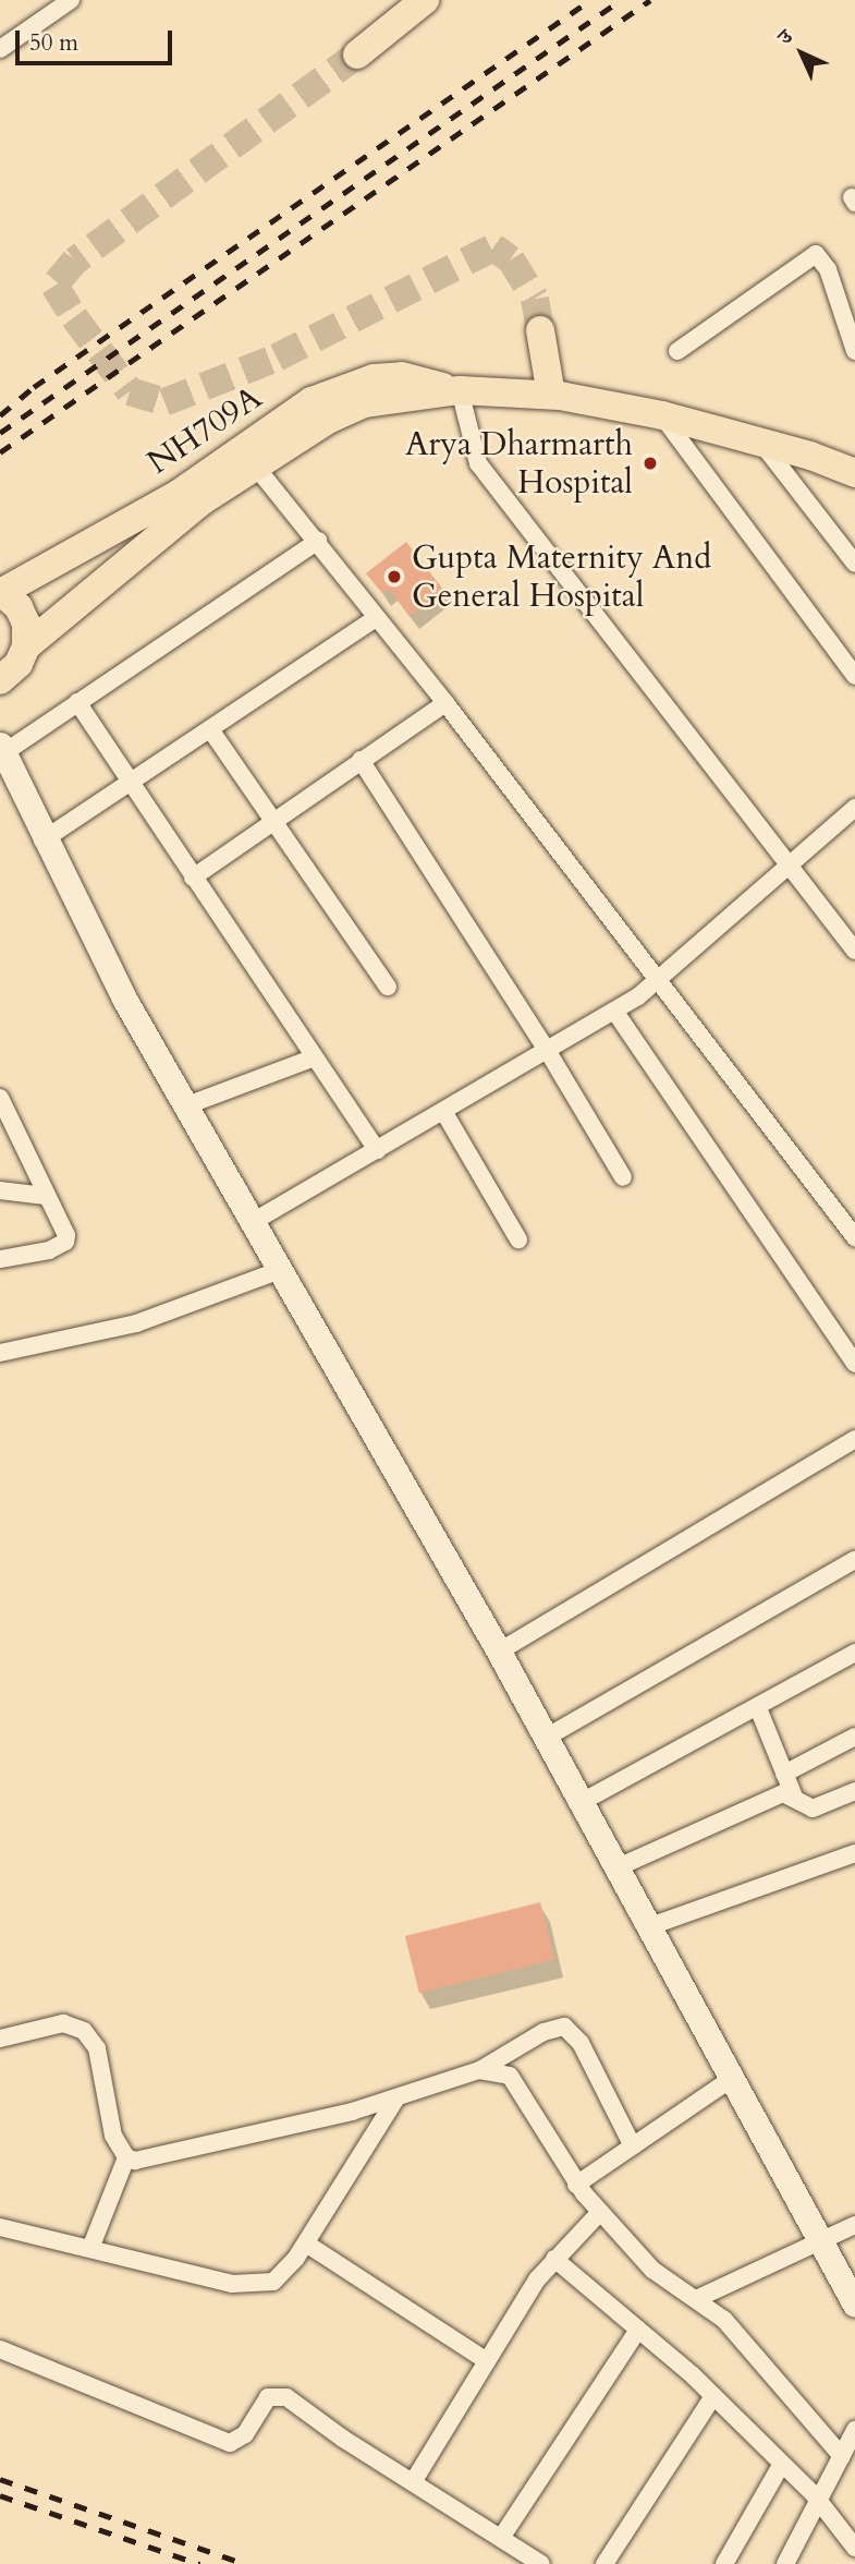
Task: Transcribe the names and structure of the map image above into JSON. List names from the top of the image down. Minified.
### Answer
{"streets":{"highway":["NH709A"]},"places":["Arya Dharmarth Hospital","Gupta Maternity And General Hospital"],"scale_bar":"50 m","north":"top left"}
